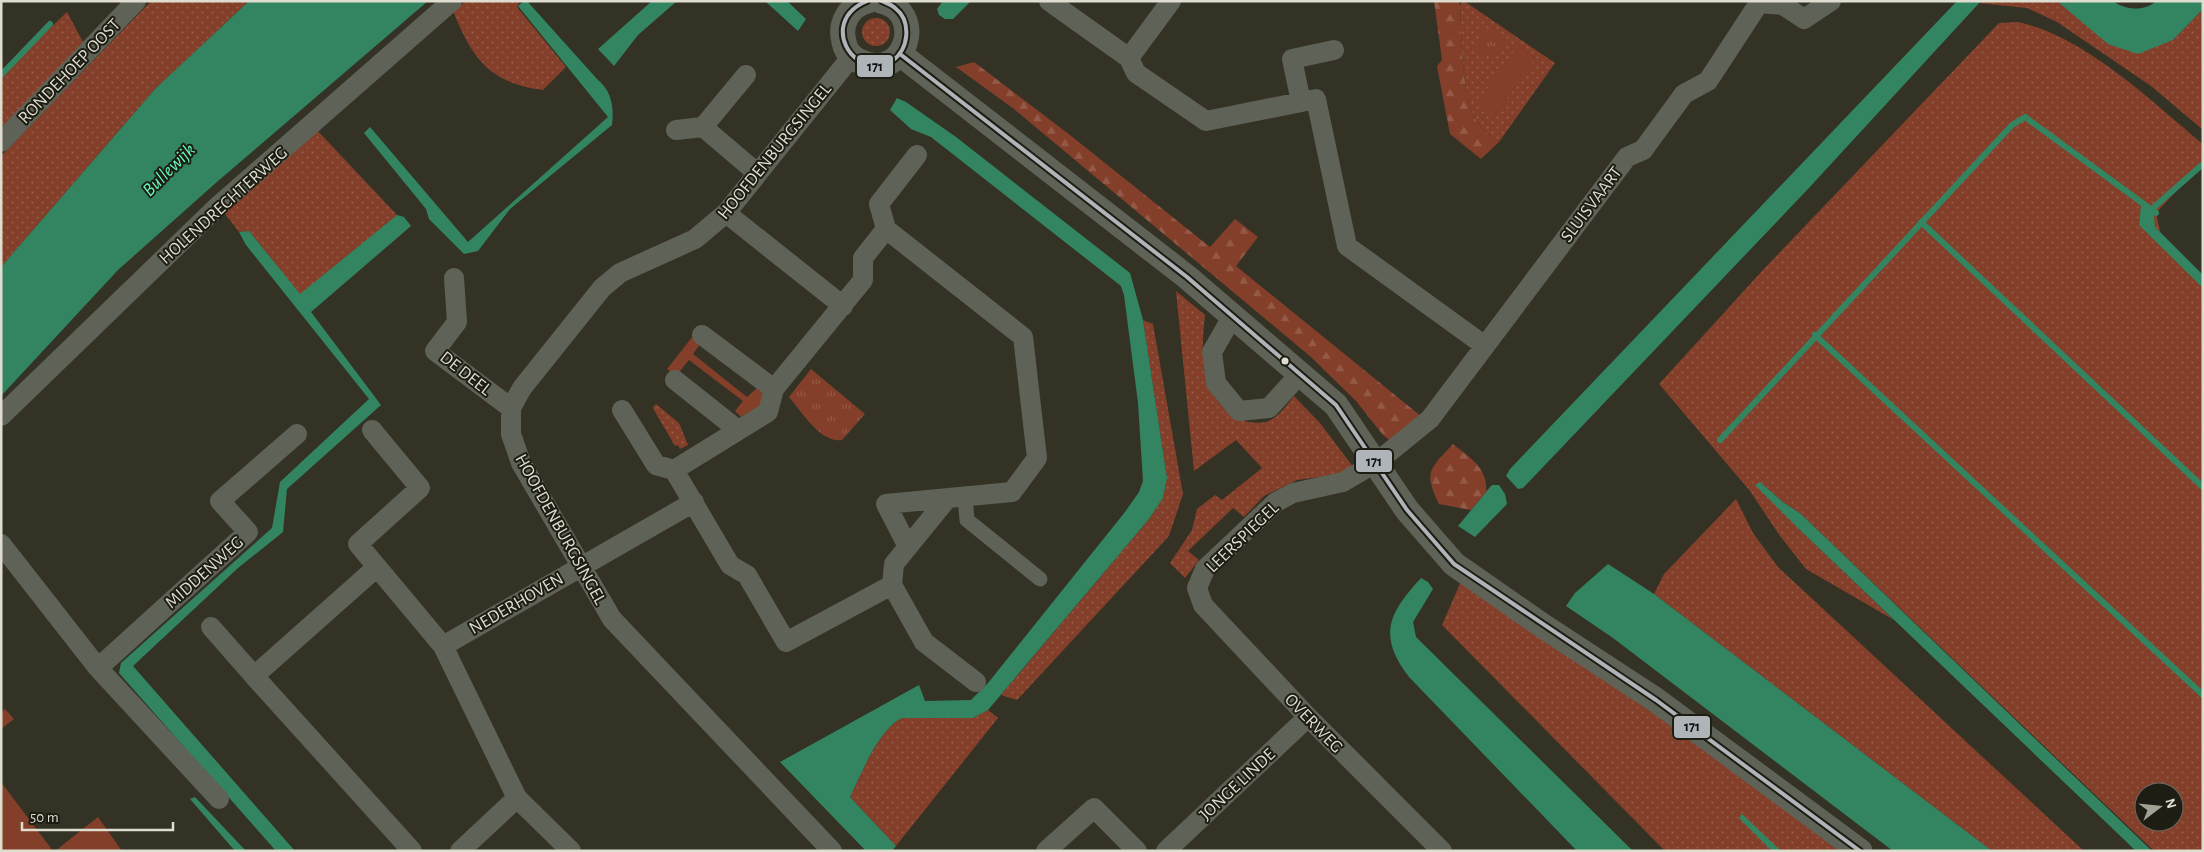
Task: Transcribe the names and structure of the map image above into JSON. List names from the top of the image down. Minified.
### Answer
{"streets":{"street":["RONDEHOEP OOST","HOOFDENBURGSINGEL","SLUISVAART","HOLENDRECHTERWEG","DE DEEL","LEERSPIEGEL","MIDDENWEG","NEDERHOVEN","OVERWEG","JONGE LINDE"]},"crossings":[["HOOFDENBURGSINGEL","DE DEEL"],["HOOFDENBURGSINGEL","NEDERHOVEN"],["SLUISVAART","LEERSPIEGEL"],["LEERSPIEGEL","OVERWEG"],["OVERWEG","JONGE LINDE"]],"water":["Bullewijk"],"lines":["transit line 171"],"scale_bar":"50 m","north":"right"}
